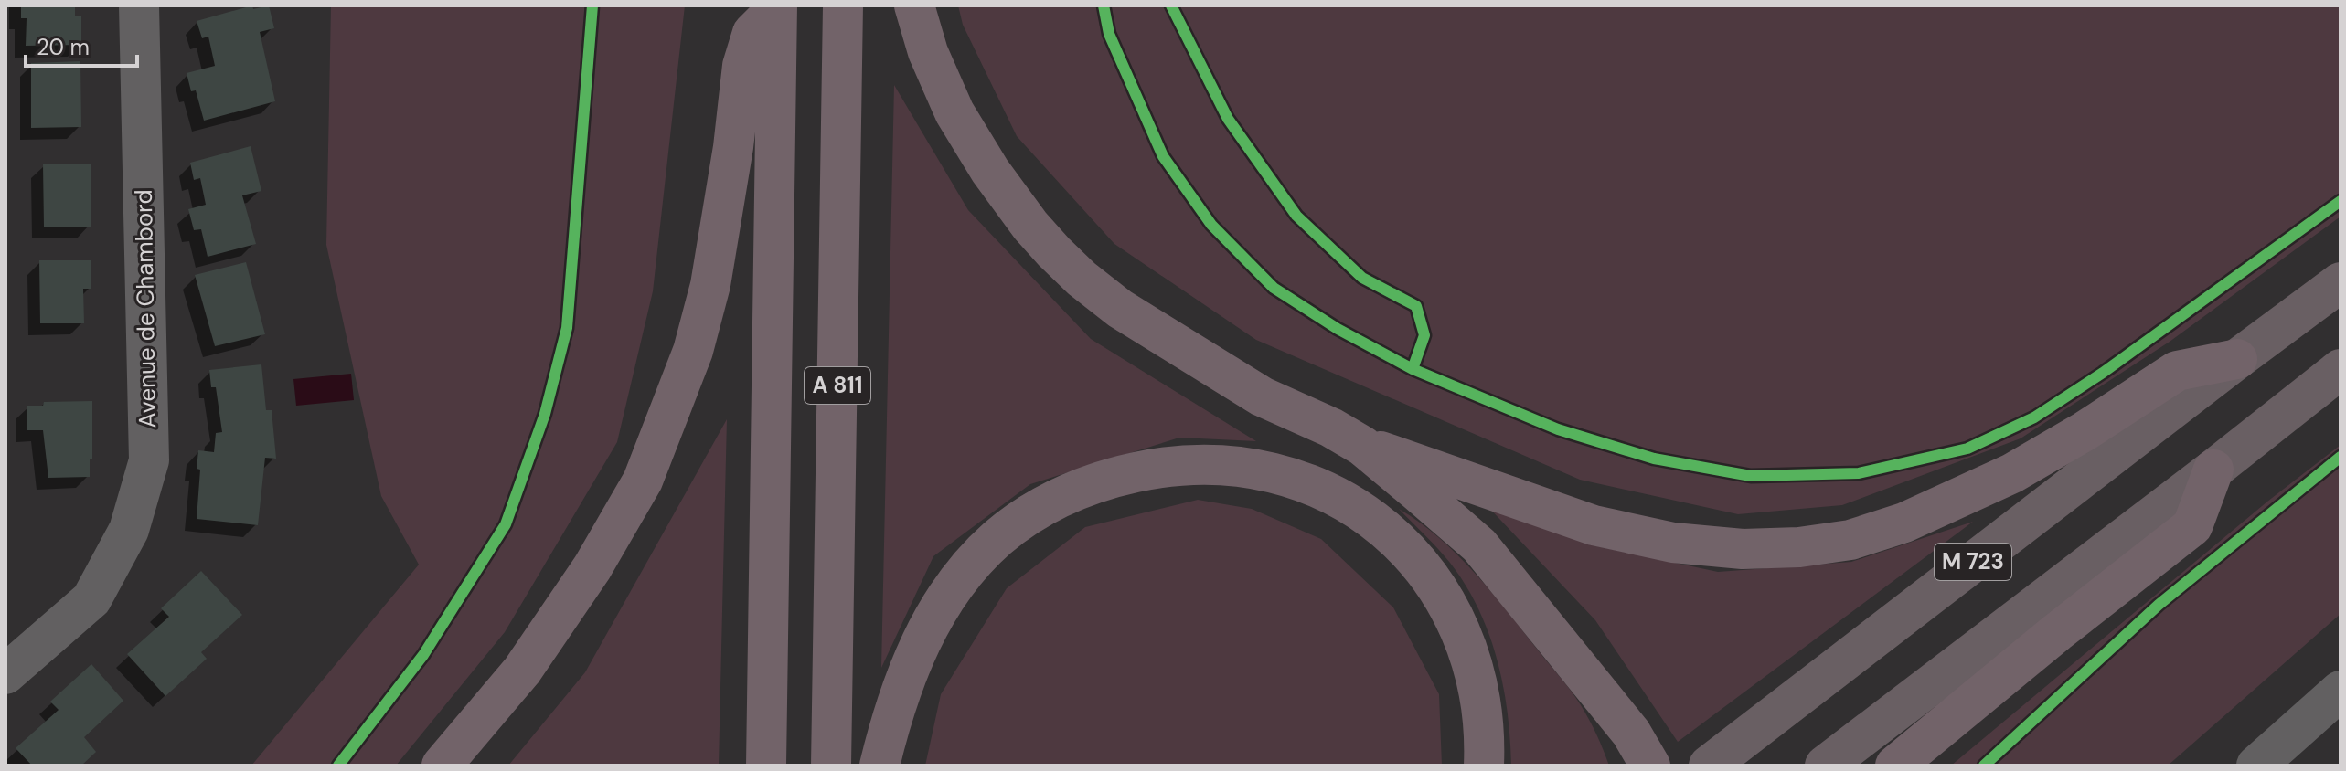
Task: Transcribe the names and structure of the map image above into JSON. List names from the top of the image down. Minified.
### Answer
{"streets":{"highway":["A 811"],"main road":["M 723"],"street":["Avenue de Chambord"]},"scale_bar":"20 m"}
